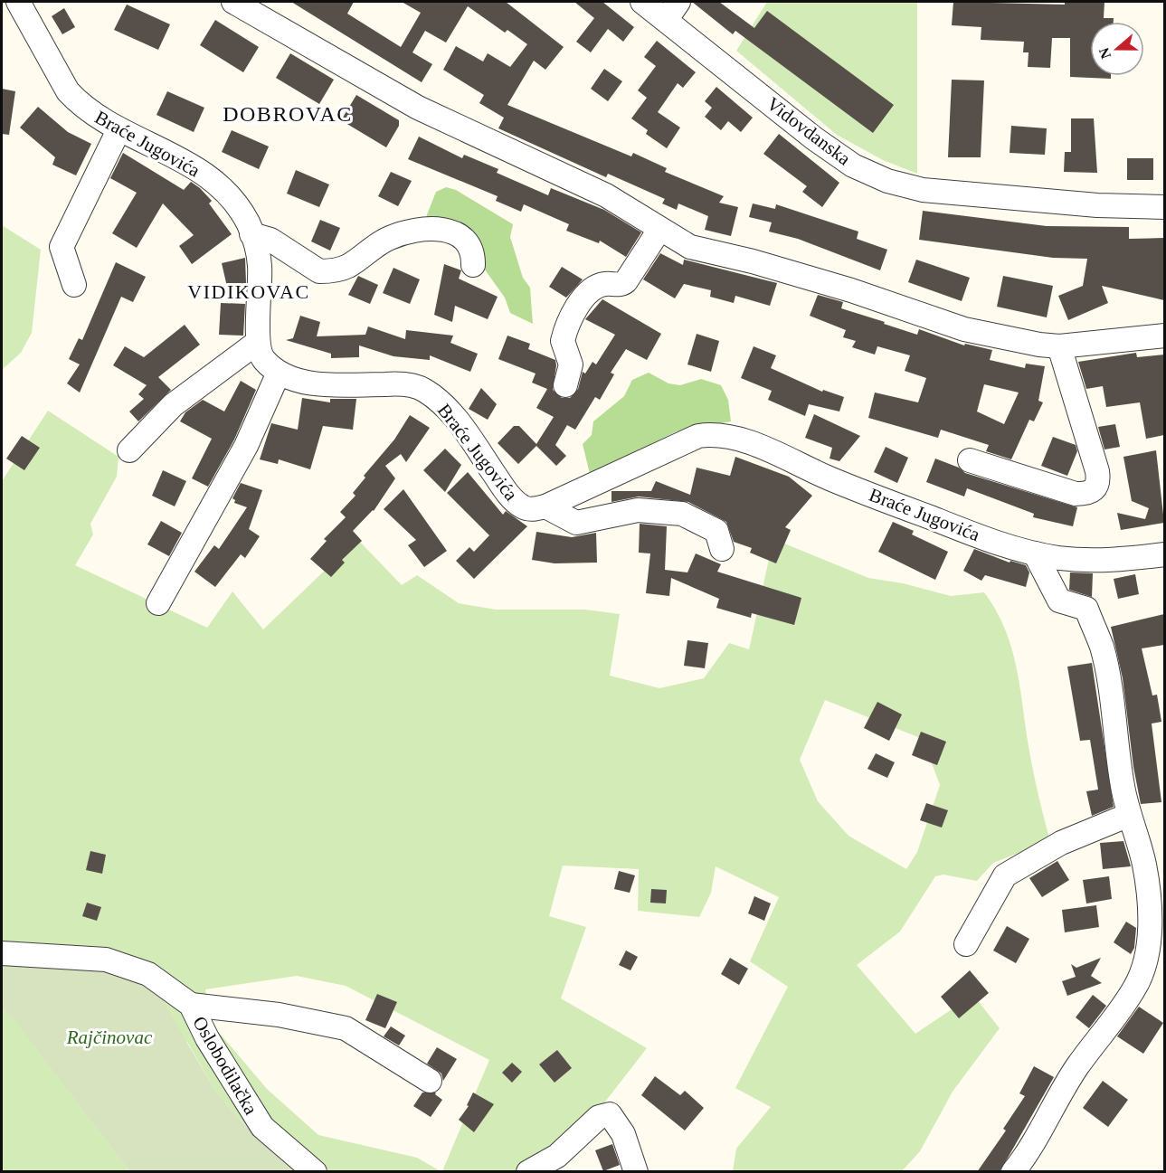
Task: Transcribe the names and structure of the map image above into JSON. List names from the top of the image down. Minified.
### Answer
{"streets":{"street":["Vidovdanska","Braće Jugovića","Oslobodilačka"]},"districts":["DOBROVAC","VIDIKOVAC"],"parks":["Rajčinovac"],"north":"left"}
